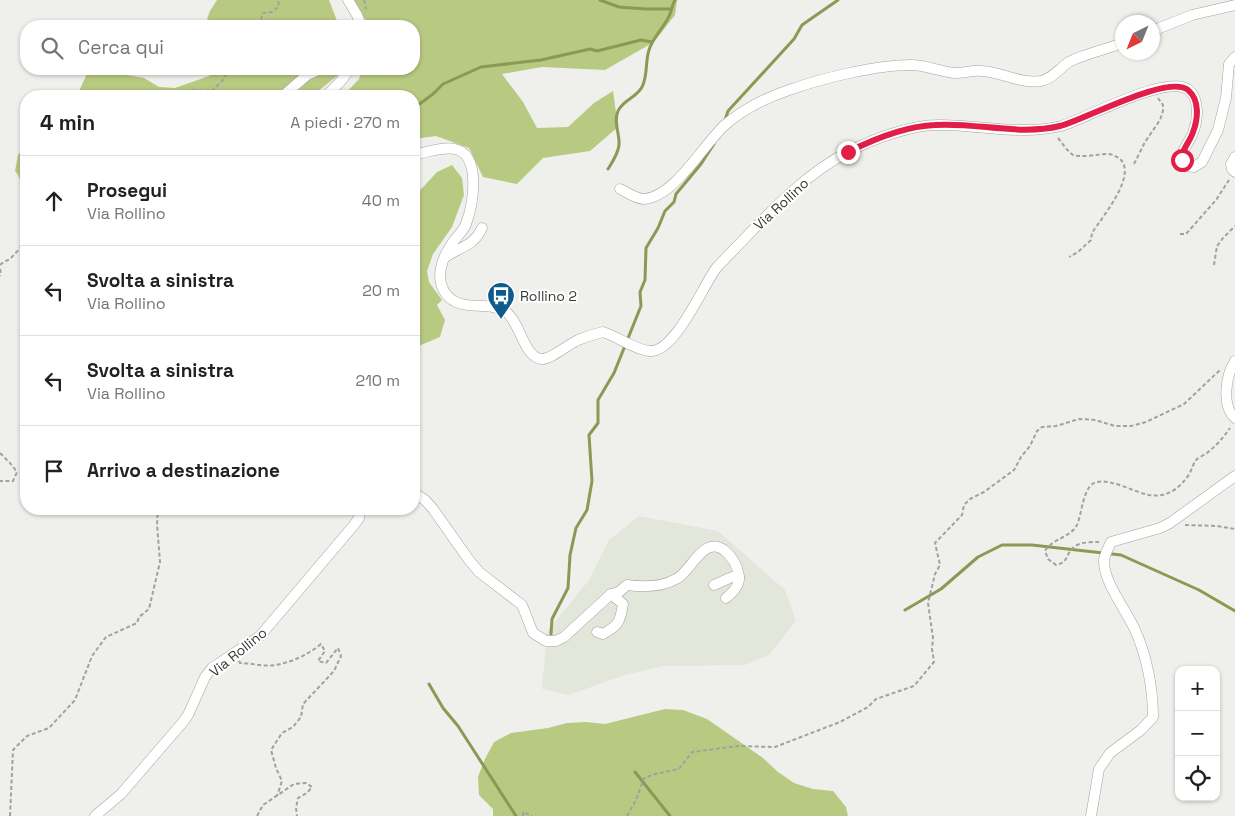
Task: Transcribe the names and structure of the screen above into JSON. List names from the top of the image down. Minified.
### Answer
{"streets":{"street":["Via Rollino"]},"places":{"bus stop":["Rollino 2"]},"north":"bottom left","page":{"search":"Cerca qui","heading":["4 min","A piedi · 270 m"],"list":[["Prosegui","Via Rollino","40 m"],["Svolta a sinistra","Via Rollino","20 m"],["Svolta a sinistra","Via Rollino","210 m"],"Arrivo a destinazione"],"map_buttons":["+","−"]}}
